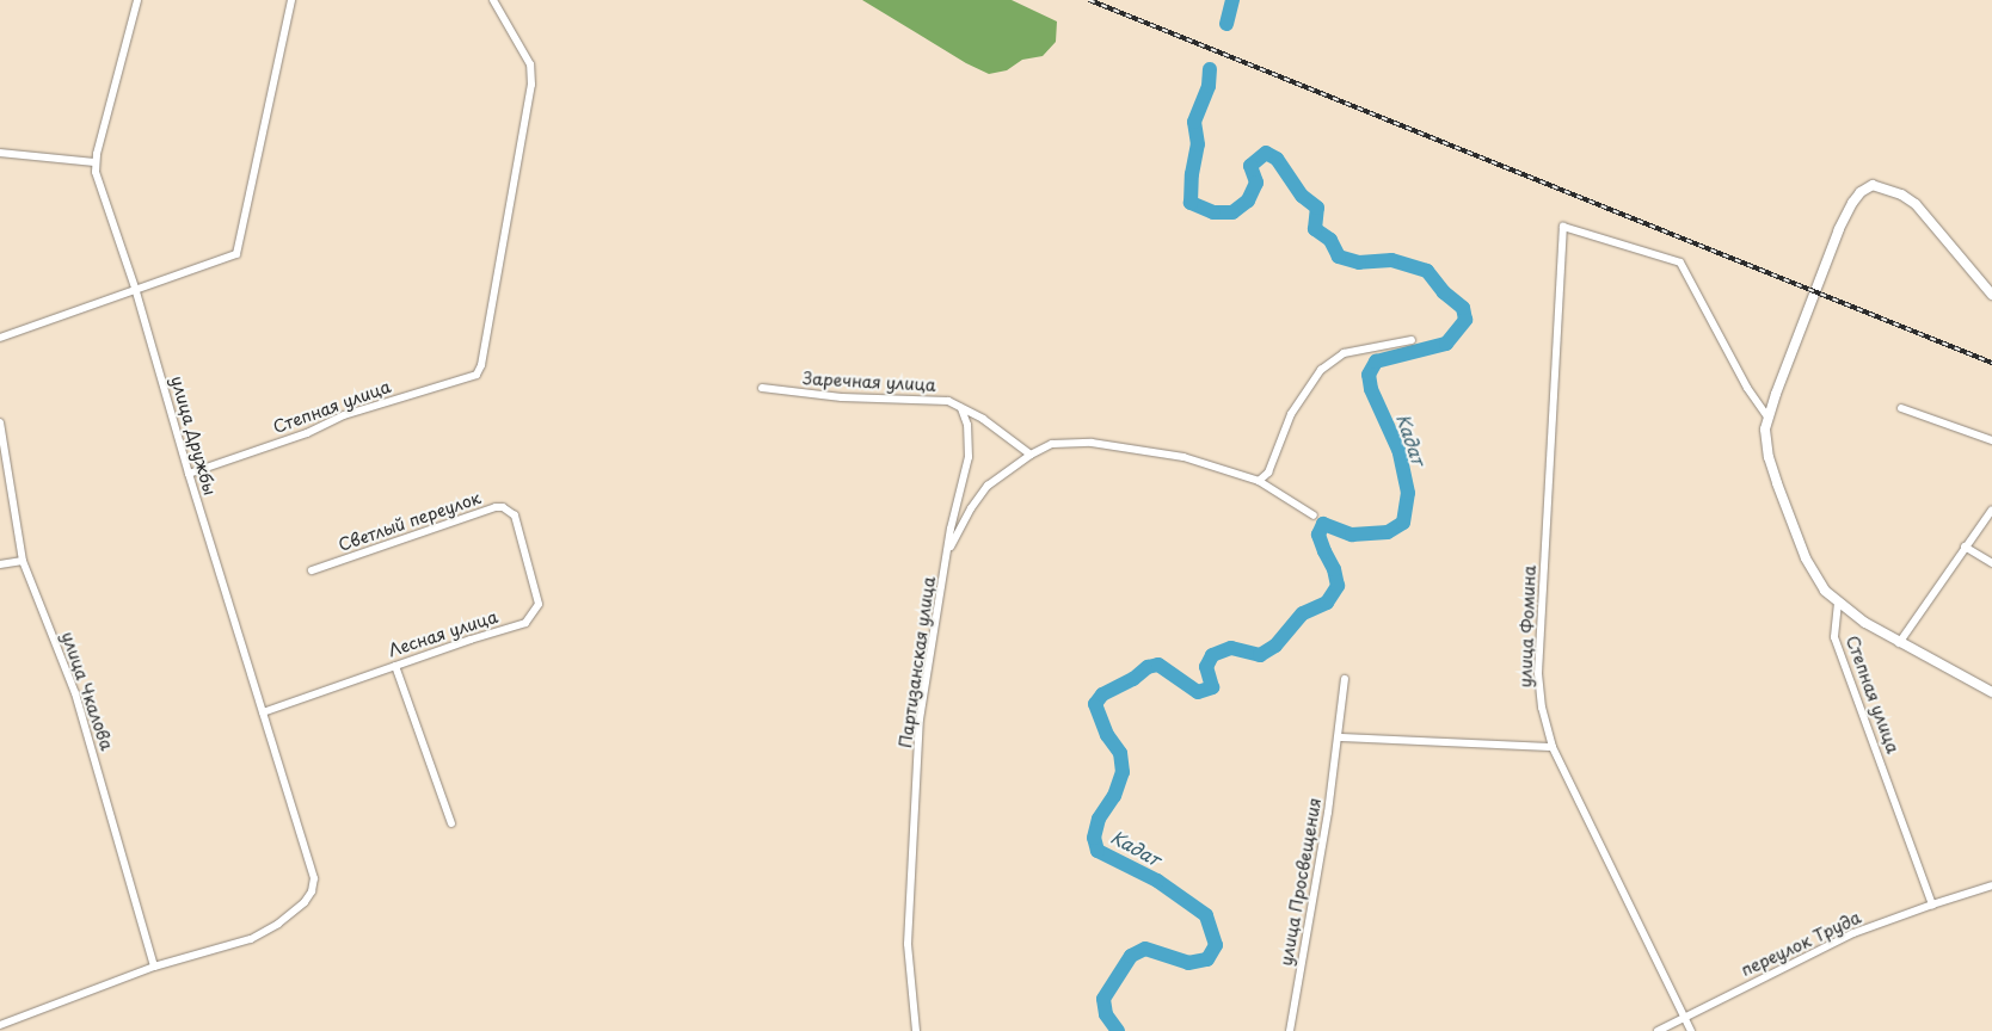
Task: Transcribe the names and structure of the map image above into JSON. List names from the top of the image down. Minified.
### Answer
{"streets":{"street":["Заречная улица","Степная улица","улица Дружбы","Светлый переулок","улица Фомина","Лесная улица","Партизанская улица","улица Чкалова","улица Просвещения","переулок Труда"]},"crossings":[["Заречная улица","Партизанская улица"],["Степная улица","улица Дружбы"],["Степная улица","переулок Труда"],["улица Дружбы","Лесная улица"],["улица Дружбы","улица Чкалова"],["Светлый переулок","Лесная улица"],["улица Фомина","переулок Труда"]],"water":["Кадат"]}
